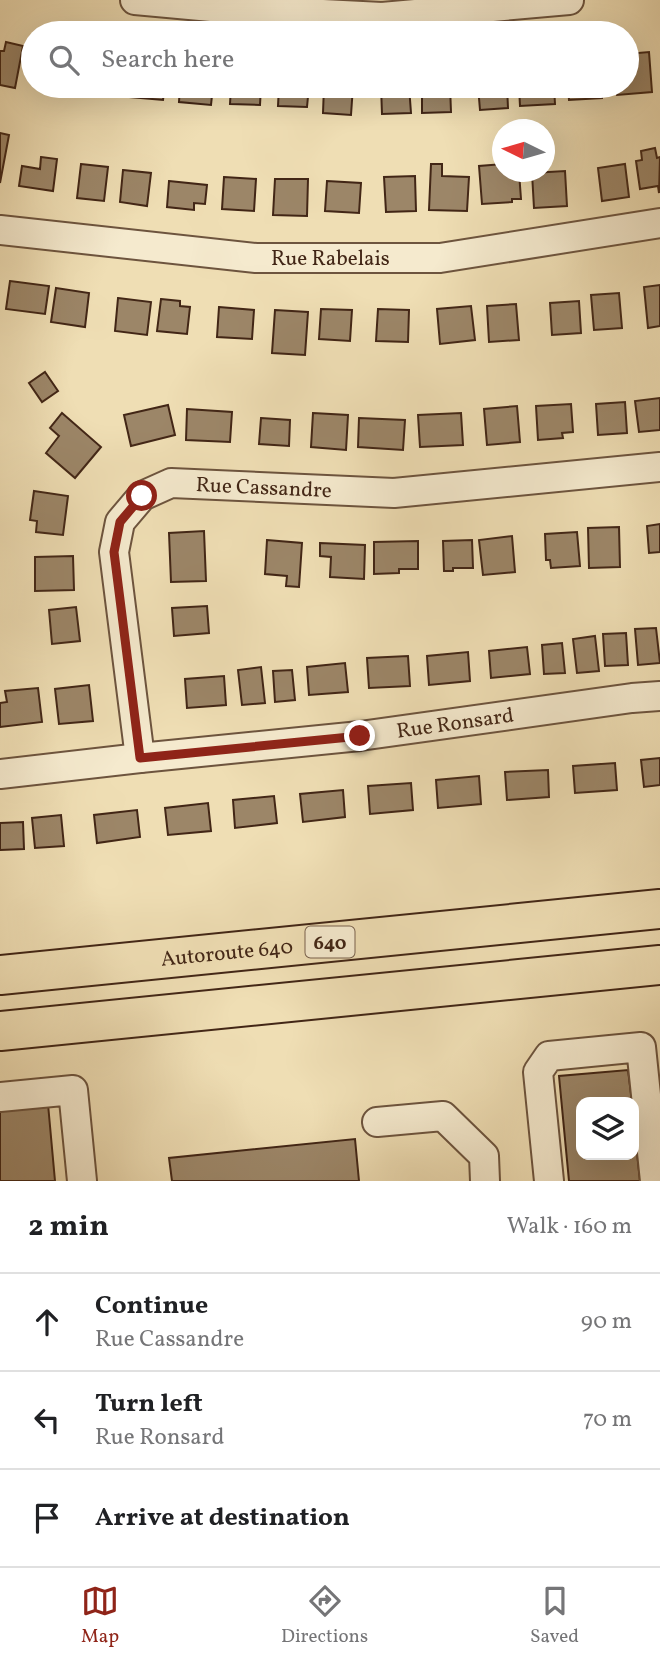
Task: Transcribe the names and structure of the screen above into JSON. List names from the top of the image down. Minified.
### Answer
{"streets":{"highway":["640","Autoroute 640"],"street":["Rue Rabelais","Rue Cassandre","Rue Ronsard"]},"crossings":[["Rue Cassandre","Rue Ronsard"]],"north":"left","page":{"search":"Search here","heading":["2 min","Walk · 160 m"],"list":[["Continue","Rue Cassandre","90 m"],["Turn left","Rue Ronsard","70 m"],"Arrive at destination"],"nav":["Map","Directions","Saved"]}}
